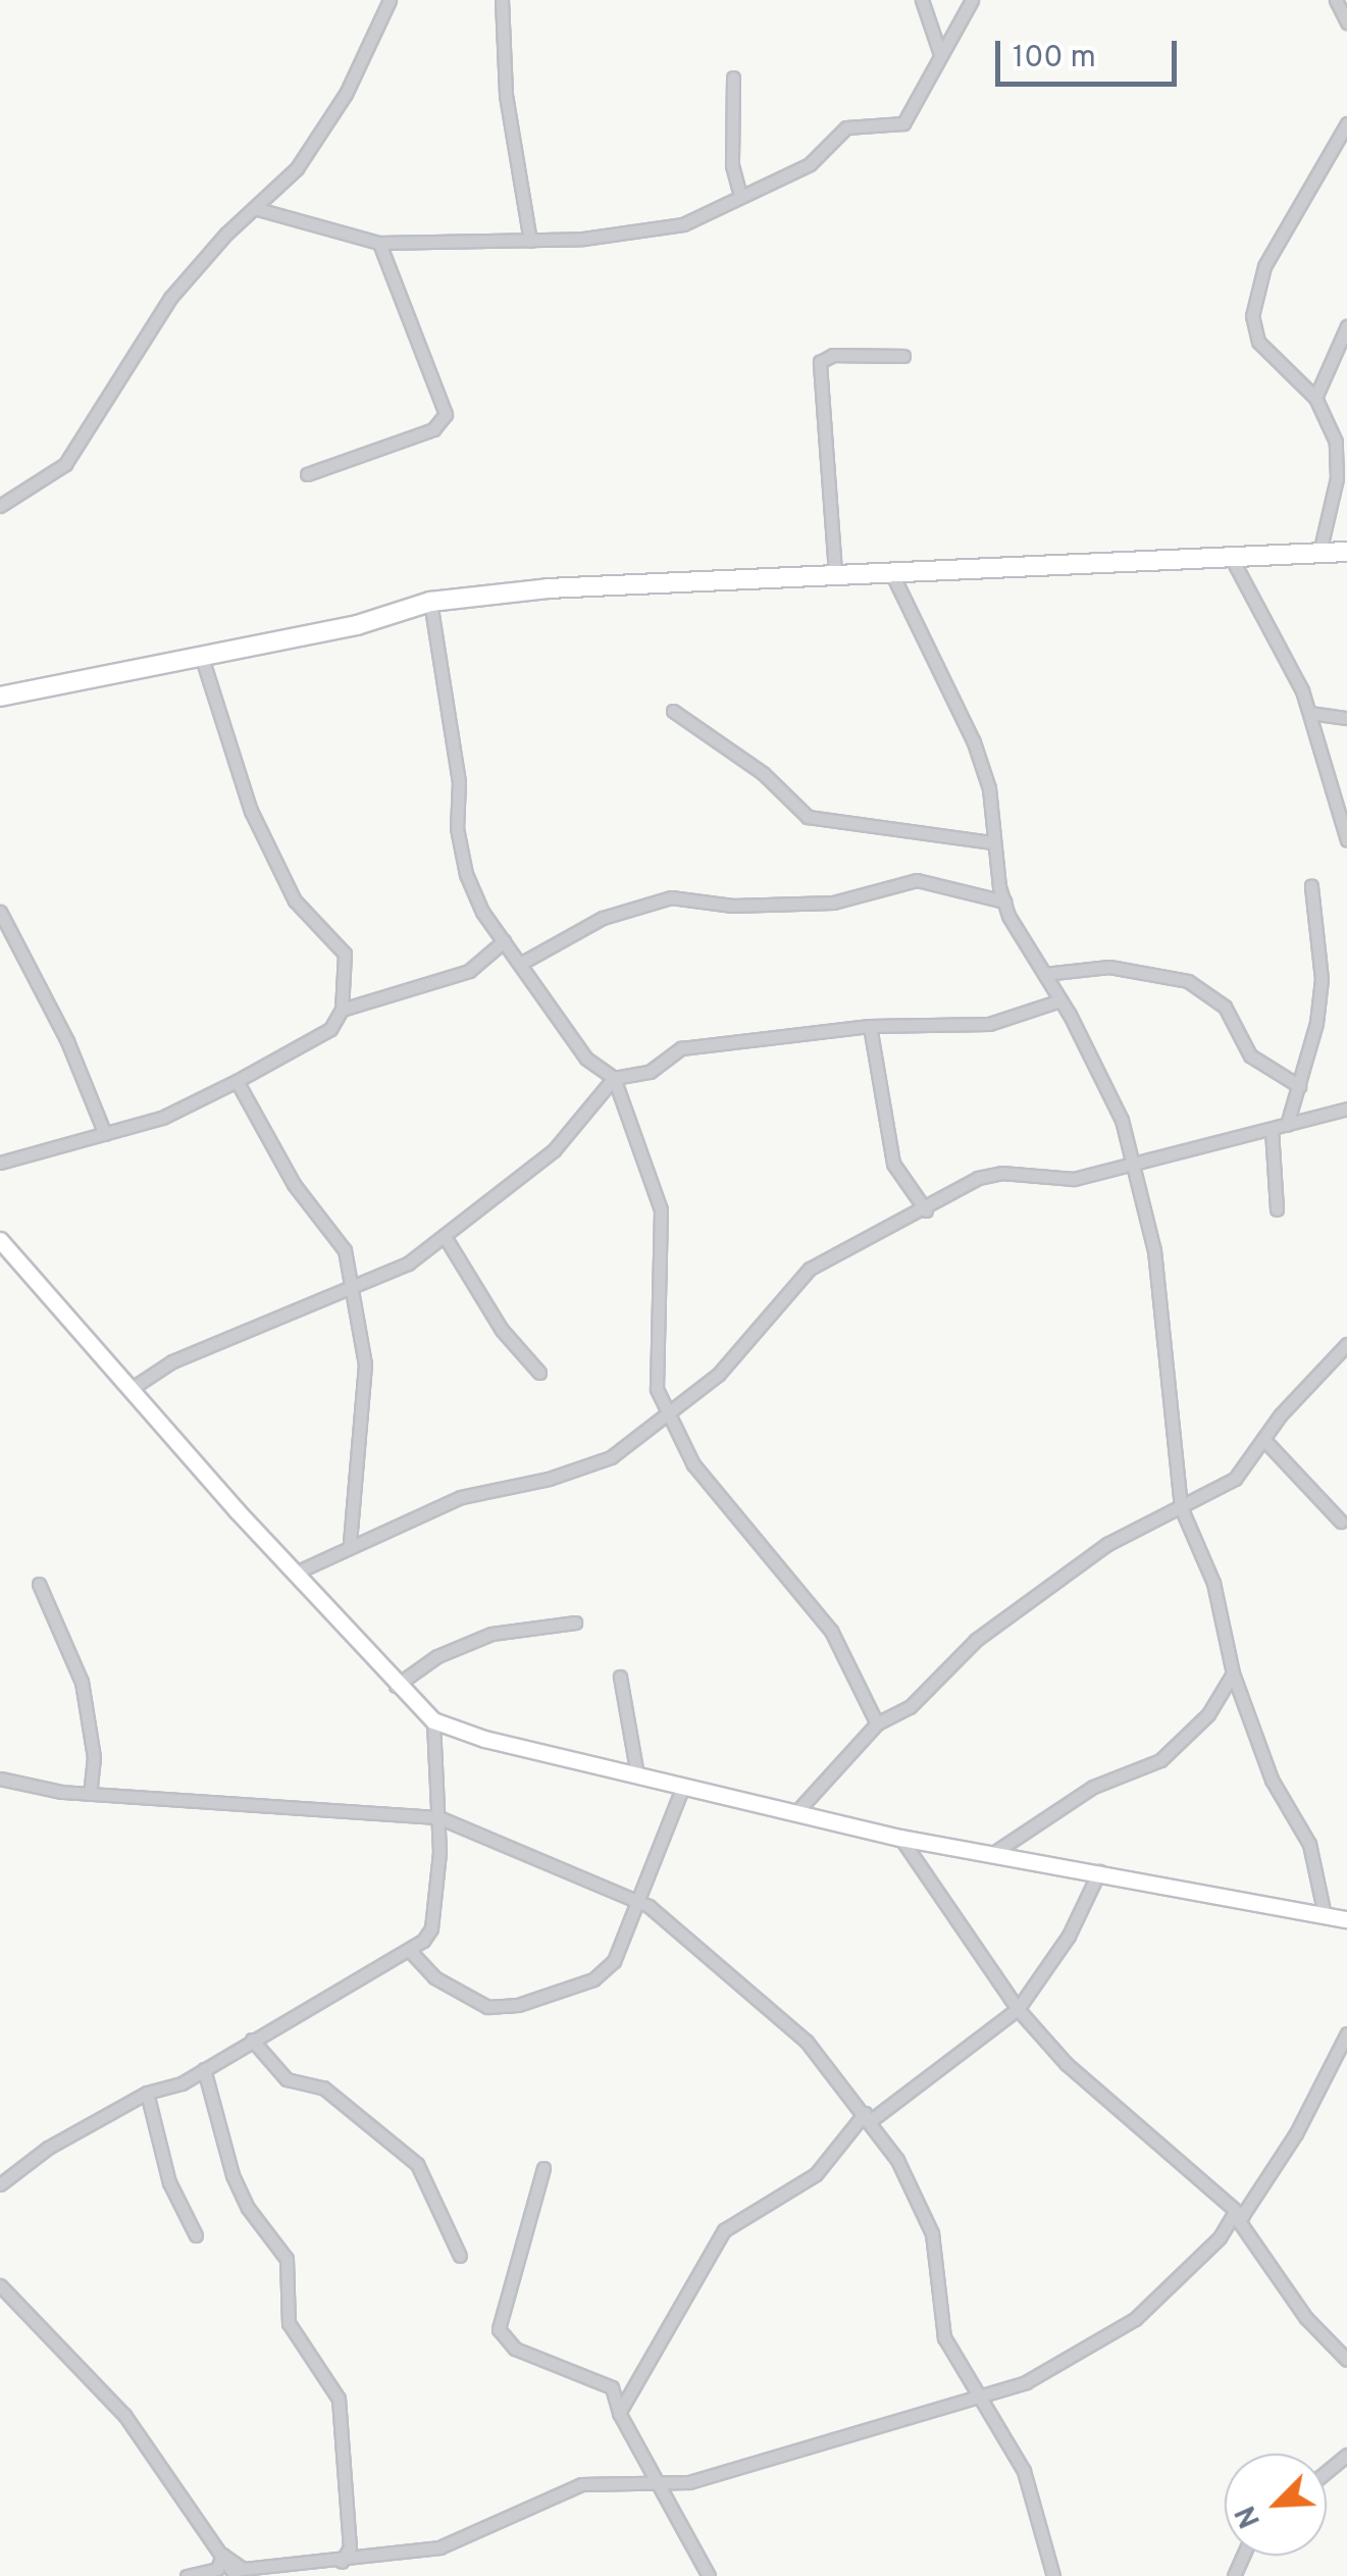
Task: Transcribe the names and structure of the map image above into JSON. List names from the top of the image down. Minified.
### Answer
{"scale_bar":"100 m","north":"bottom left"}
